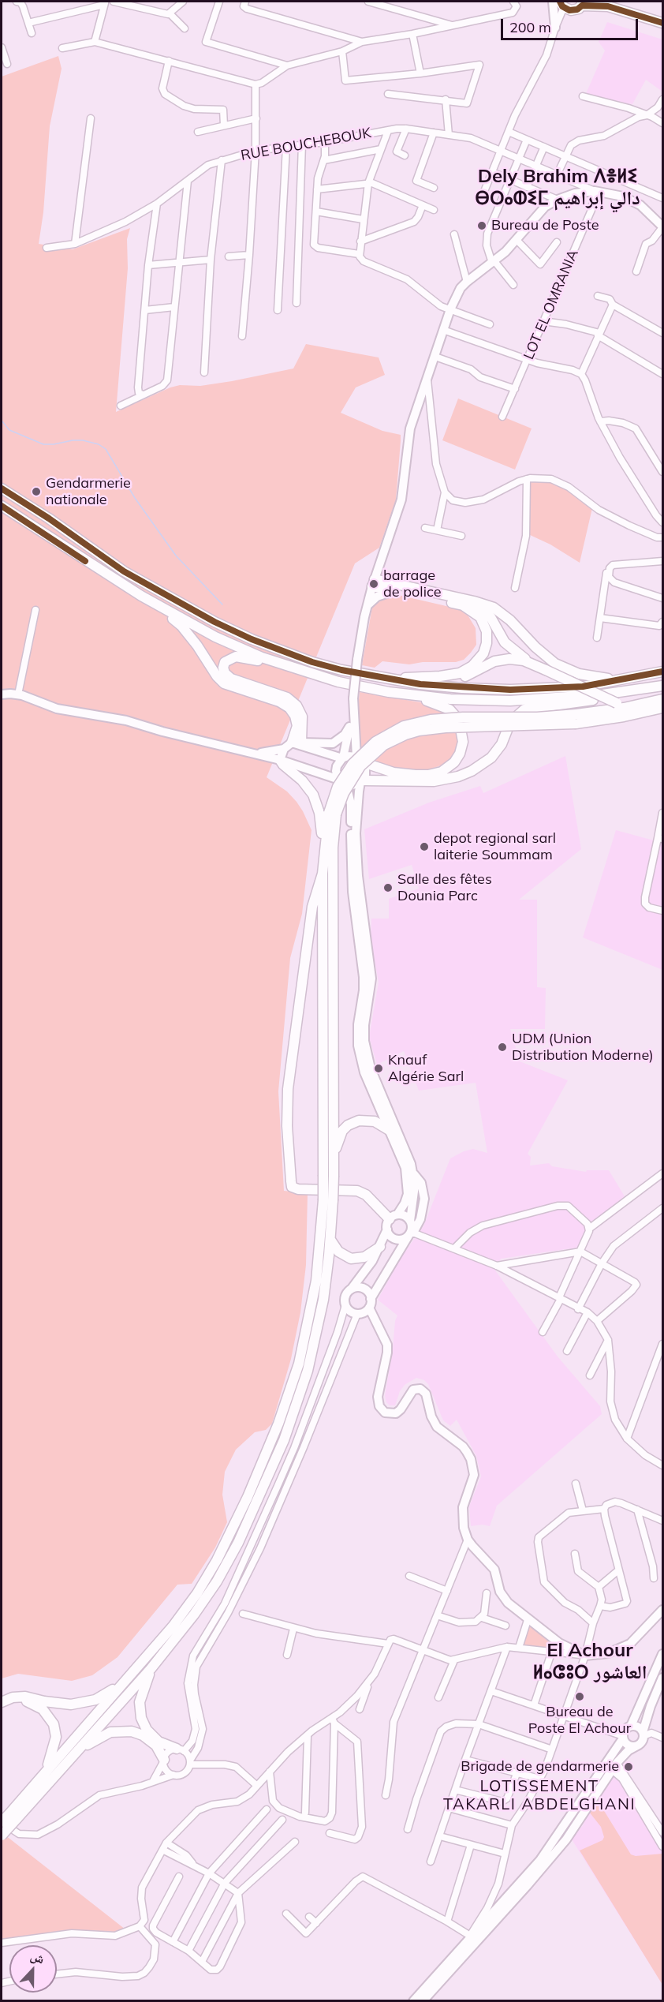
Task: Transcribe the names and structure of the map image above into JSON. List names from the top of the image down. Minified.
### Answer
{"streets":{"street":["RUE BOUCHEBOUK","LOT EL OMRANIA"]},"crossings":[["RUE BOUCHEBOUK","LOT EL OMRANIA"]],"districts":["Dely Brahim ⴷⴻⵍⵉ ⴱⵔⴰⵀⵉⵎ دالي إبراهيم","El Achour ⵍⴰⵛⵓⵔ العاشور","LOTISSEMENT TAKARLI ABDELGHANI"],"places":["Bureau de Poste","Gendarmerie nationale","barrage de police","depot regional sarl laiterie Soummam","Salle des fêtes Dounia Parc","UDM (Union Distribution Moderne)","Knauf Algérie Sarl","Bureau de Poste El Achour","Brigade de gendarmerie"],"scale_bar":"200 m","north":"top"}
